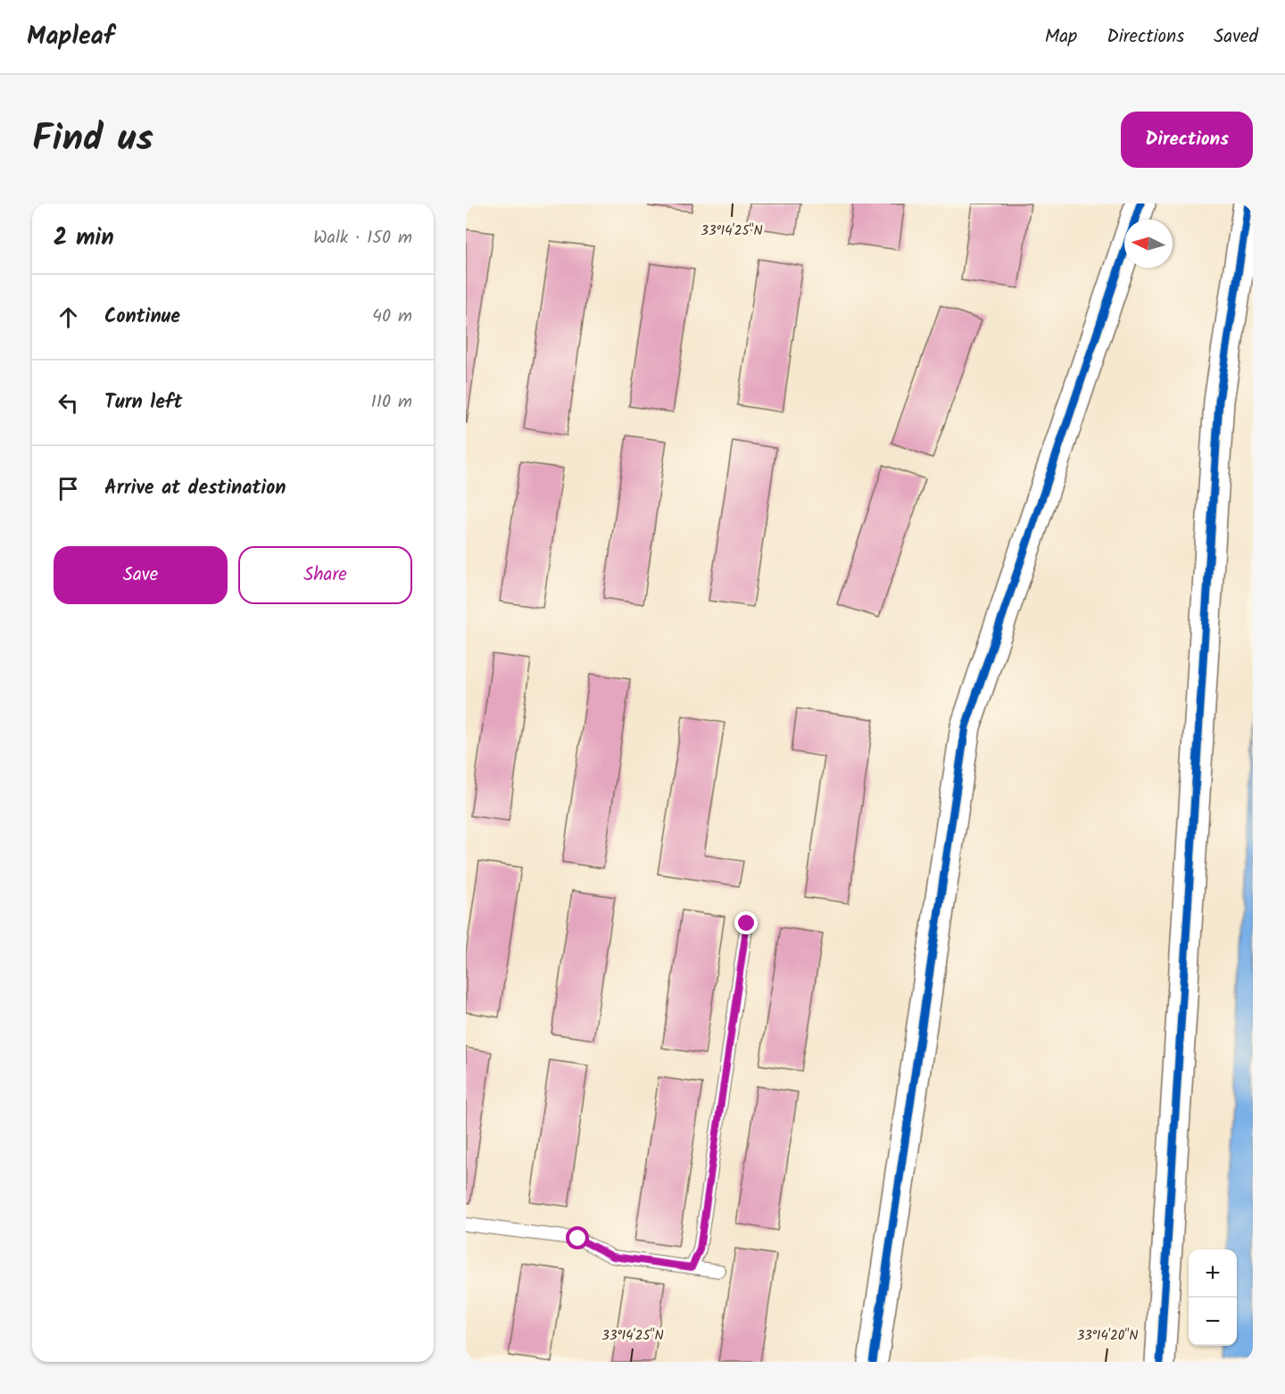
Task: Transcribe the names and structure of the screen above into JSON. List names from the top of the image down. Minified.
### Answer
{"north":"left","page":{"header":"Mapleaf","nav":["Map","Directions","Saved"],"title":"Find us","buttons":["Directions",["Save","Share"]],"heading":["2 min","Walk · 150 m"],"list":[["Continue","40 m"],["Turn left","110 m"],"Arrive at destination"],"map_buttons":["+","−"]},"coordinates":["33°14'25\"N","33°14'20\"N"]}
